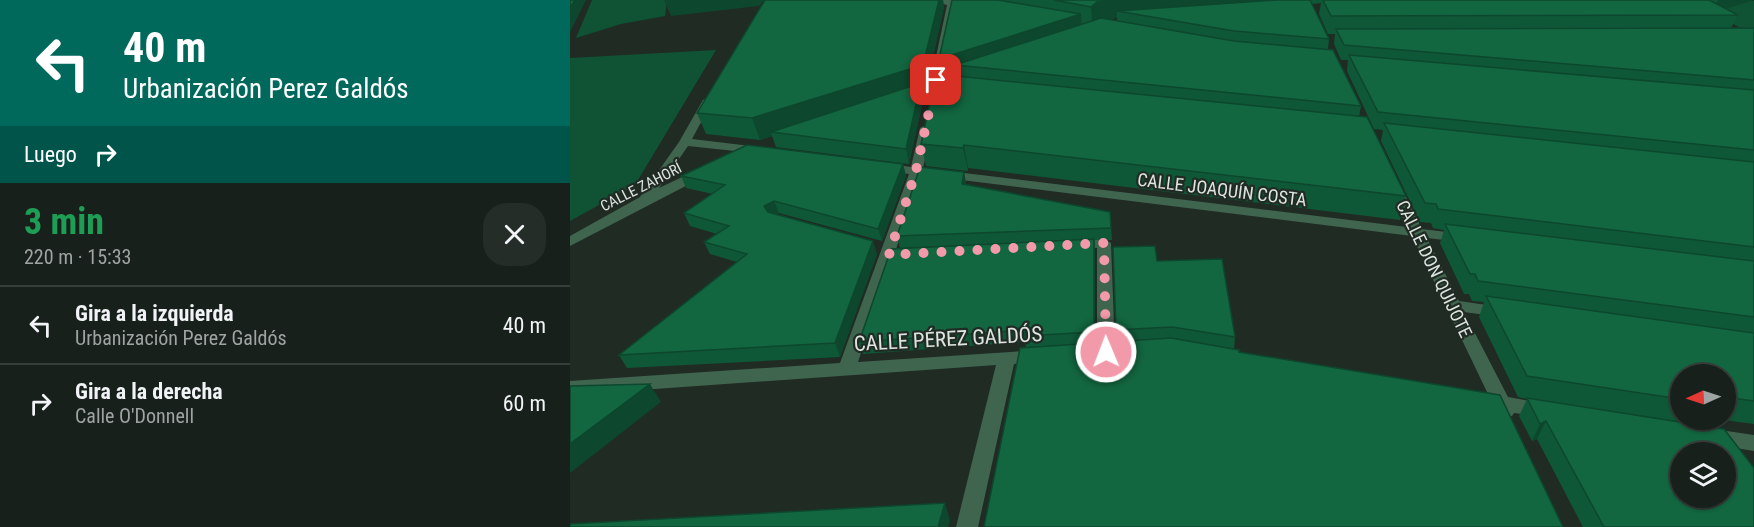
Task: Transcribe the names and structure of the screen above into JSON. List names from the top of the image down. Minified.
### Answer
{"streets":{"street":["CALLE ZAHORÍ","CALLE JOAQUÍN COSTA","CALLE DON QUIJOTE","CALLE PÉREZ GALDÓS"]},"crossings":[["CALLE JOAQUÍN COSTA","CALLE DON QUIJOTE"]],"north":"left","page":{"turn":["40 m","Urbanización Perez Galdós"],"then":"Luego","heading":["3 min","220 m · 15:33"],"list":[{"name":"Gira a la izquierda","note":"Urbanización Perez Galdós","value":"40 m"},{"name":"Gira a la derecha","note":"Calle O'Donnell","value":"60 m"}]}}
